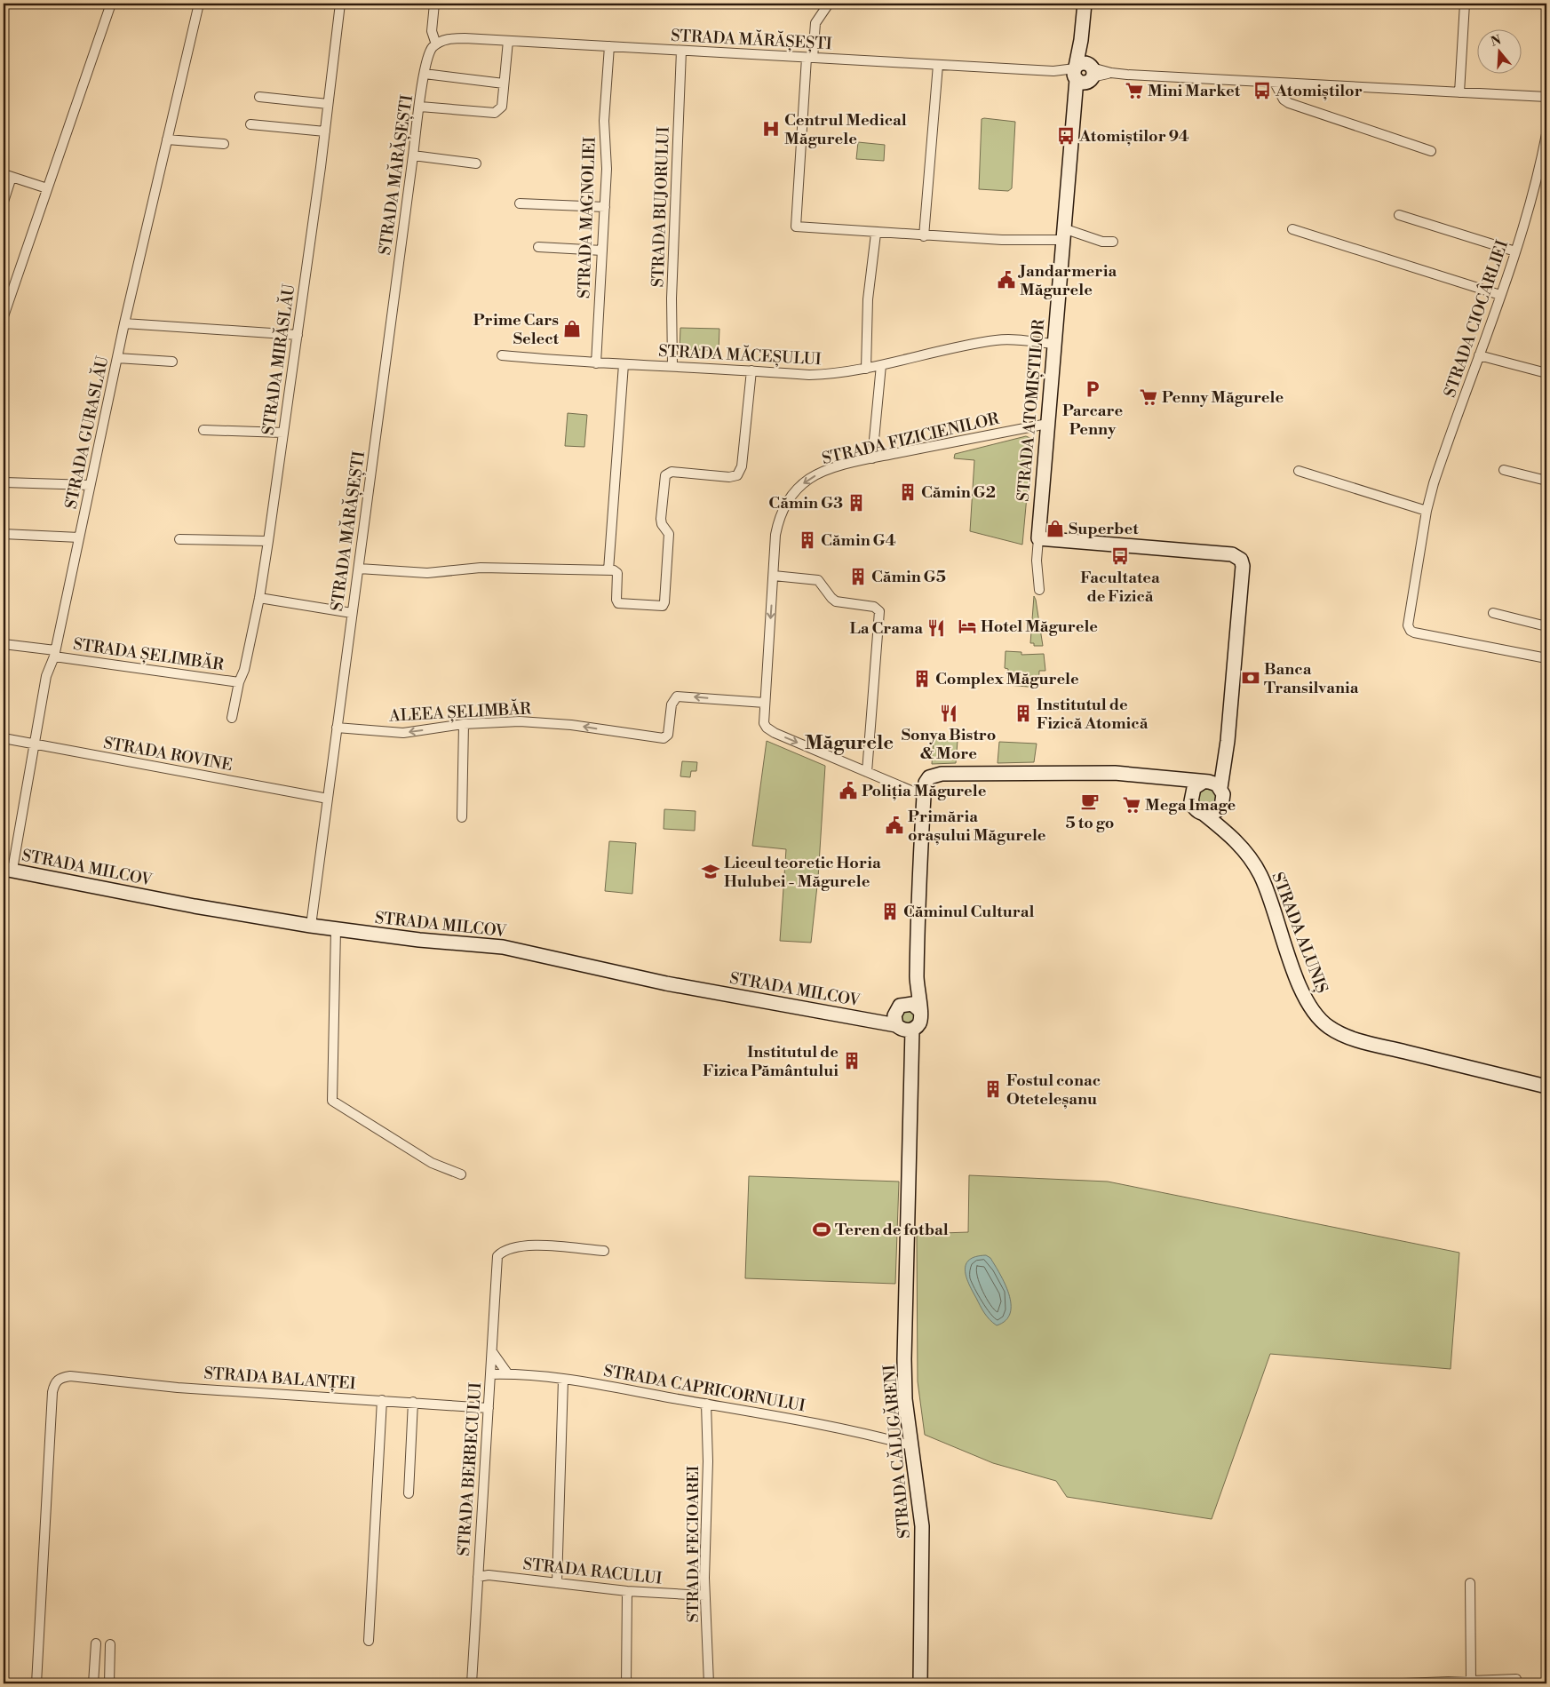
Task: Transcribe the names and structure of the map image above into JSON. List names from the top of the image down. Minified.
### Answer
{"streets":{"main road":["STRADA ATOMIȘTILOR","STRADA MILCOV","STRADA ALUNIȘ","STRADA CĂLUGĂRENI"],"street":["STRADA MĂRĂȘEȘTI","STRADA BUJORULUI","STRADA MAGNOLIEI","STRADA CIOCÂRLIEI","STRADA MĂCEȘULUI","STRADA MIRĂSLĂU","STRADA GURASLĂU","STRADA FIZICIENILOR","STRADA ȘELIMBĂR","ALEEA ȘELIMBĂR","STRADA ROVINE","STRADA BALANȚEI","STRADA CAPRICORNULUI","STRADA BERBECULUI","STRADA FECIOAREI","STRADA RACULUI"]},"crossings":[["STRADA MĂRĂȘEȘTI","STRADA BUJORULUI"],["STRADA MĂRĂȘEȘTI","STRADA MAGNOLIEI"],["STRADA MĂRĂȘEȘTI","STRADA ATOMIȘTILOR"],["STRADA MĂRĂȘEȘTI","ALEEA ȘELIMBĂR"],["STRADA MĂRĂȘEȘTI","STRADA ROVINE"],["STRADA MĂRĂȘEȘTI","STRADA MILCOV"],["STRADA BUJORULUI","STRADA MĂCEȘULUI"],["STRADA MAGNOLIEI","STRADA MĂCEȘULUI"],["STRADA MĂCEȘULUI","STRADA ATOMIȘTILOR"],["STRADA MIRĂSLĂU","STRADA ȘELIMBĂR"],["STRADA ATOMIȘTILOR","STRADA FIZICIENILOR"],["STRADA GURASLĂU","STRADA ȘELIMBĂR"],["STRADA GURASLĂU","STRADA ROVINE"],["STRADA GURASLĂU","STRADA MILCOV"],["STRADA FIZICIENILOR","ALEEA ȘELIMBĂR"],["STRADA MILCOV","STRADA CĂLUGĂRENI"],["STRADA BALANȚEI","STRADA BERBECULUI"],["STRADA CAPRICORNULUI","STRADA CĂLUGĂRENI"],["STRADA CAPRICORNULUI","STRADA BERBECULUI"],["STRADA CAPRICORNULUI","STRADA FECIOAREI"],["STRADA BERBECULUI","STRADA RACULUI"],["STRADA FECIOAREI","STRADA RACULUI"]],"one_way":["ALEEA ȘELIMBĂR"],"districts":["Măgurele"],"places":{"supermarket":["Mini Market","Penny Măgurele","Mega Image"],"bus stop":["Atomiștilor","Atomiștilor 94","Facultatea de Fizică"],"hospital":["Centrul Medical Măgurele"],"public building":["Jandarmeria Măgurele","Poliția Măgurele","Primăria orașului Măgurele"],"shop":["Prime Cars Select","Superbet"],"parking":["Parcare Penny"],"building":["Cămin G2","Cămin G3","Cămin G4","Cămin G5","Complex Măgurele","Institutul de Fizică Atomică","Căminul Cultural","Institutul de Fizica Pământului","Fostul conac Oteteleșanu"],"hotel":["Hotel Măgurele"],"restaurant":["La Crama","Sonya Bistro & More"],"bank":["Banca Transilvania"],"cafe":["5 to go"],"school or university":["Liceul teoretic Horia Hulubei - Măgurele"],"sports":["Teren de fotbal"]},"north":"top"}
